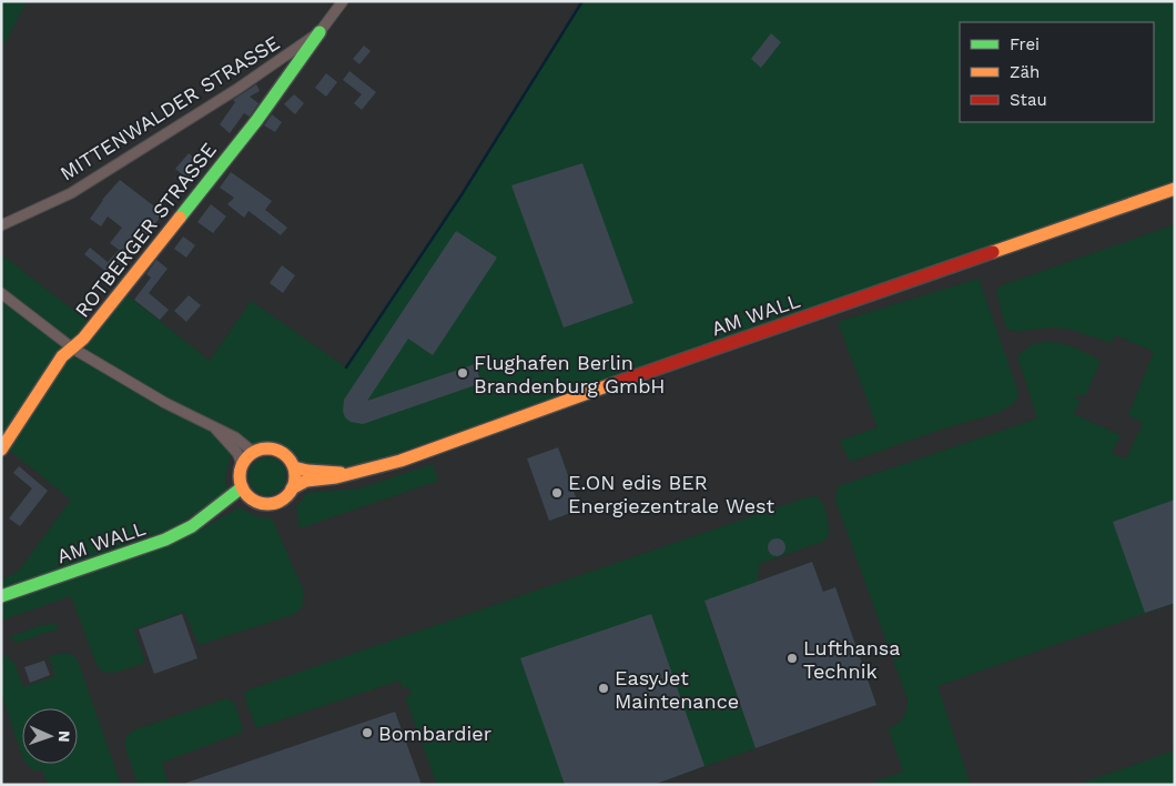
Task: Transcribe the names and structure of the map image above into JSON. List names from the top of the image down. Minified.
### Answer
{"streets":{"street":["MITTENWALDER STRASSE","ROTBERGER STRASSE","AM WALL"]},"crossings":[["MITTENWALDER STRASSE","ROTBERGER STRASSE"]],"places":["Flughafen Berlin Brandenburg GmbH","E.ON edis BER Energiezentrale West","Lufthansa Technik","EasyJet Maintenance","Bombardier"],"legend":["Frei","Zäh","Stau"],"north":"right"}
